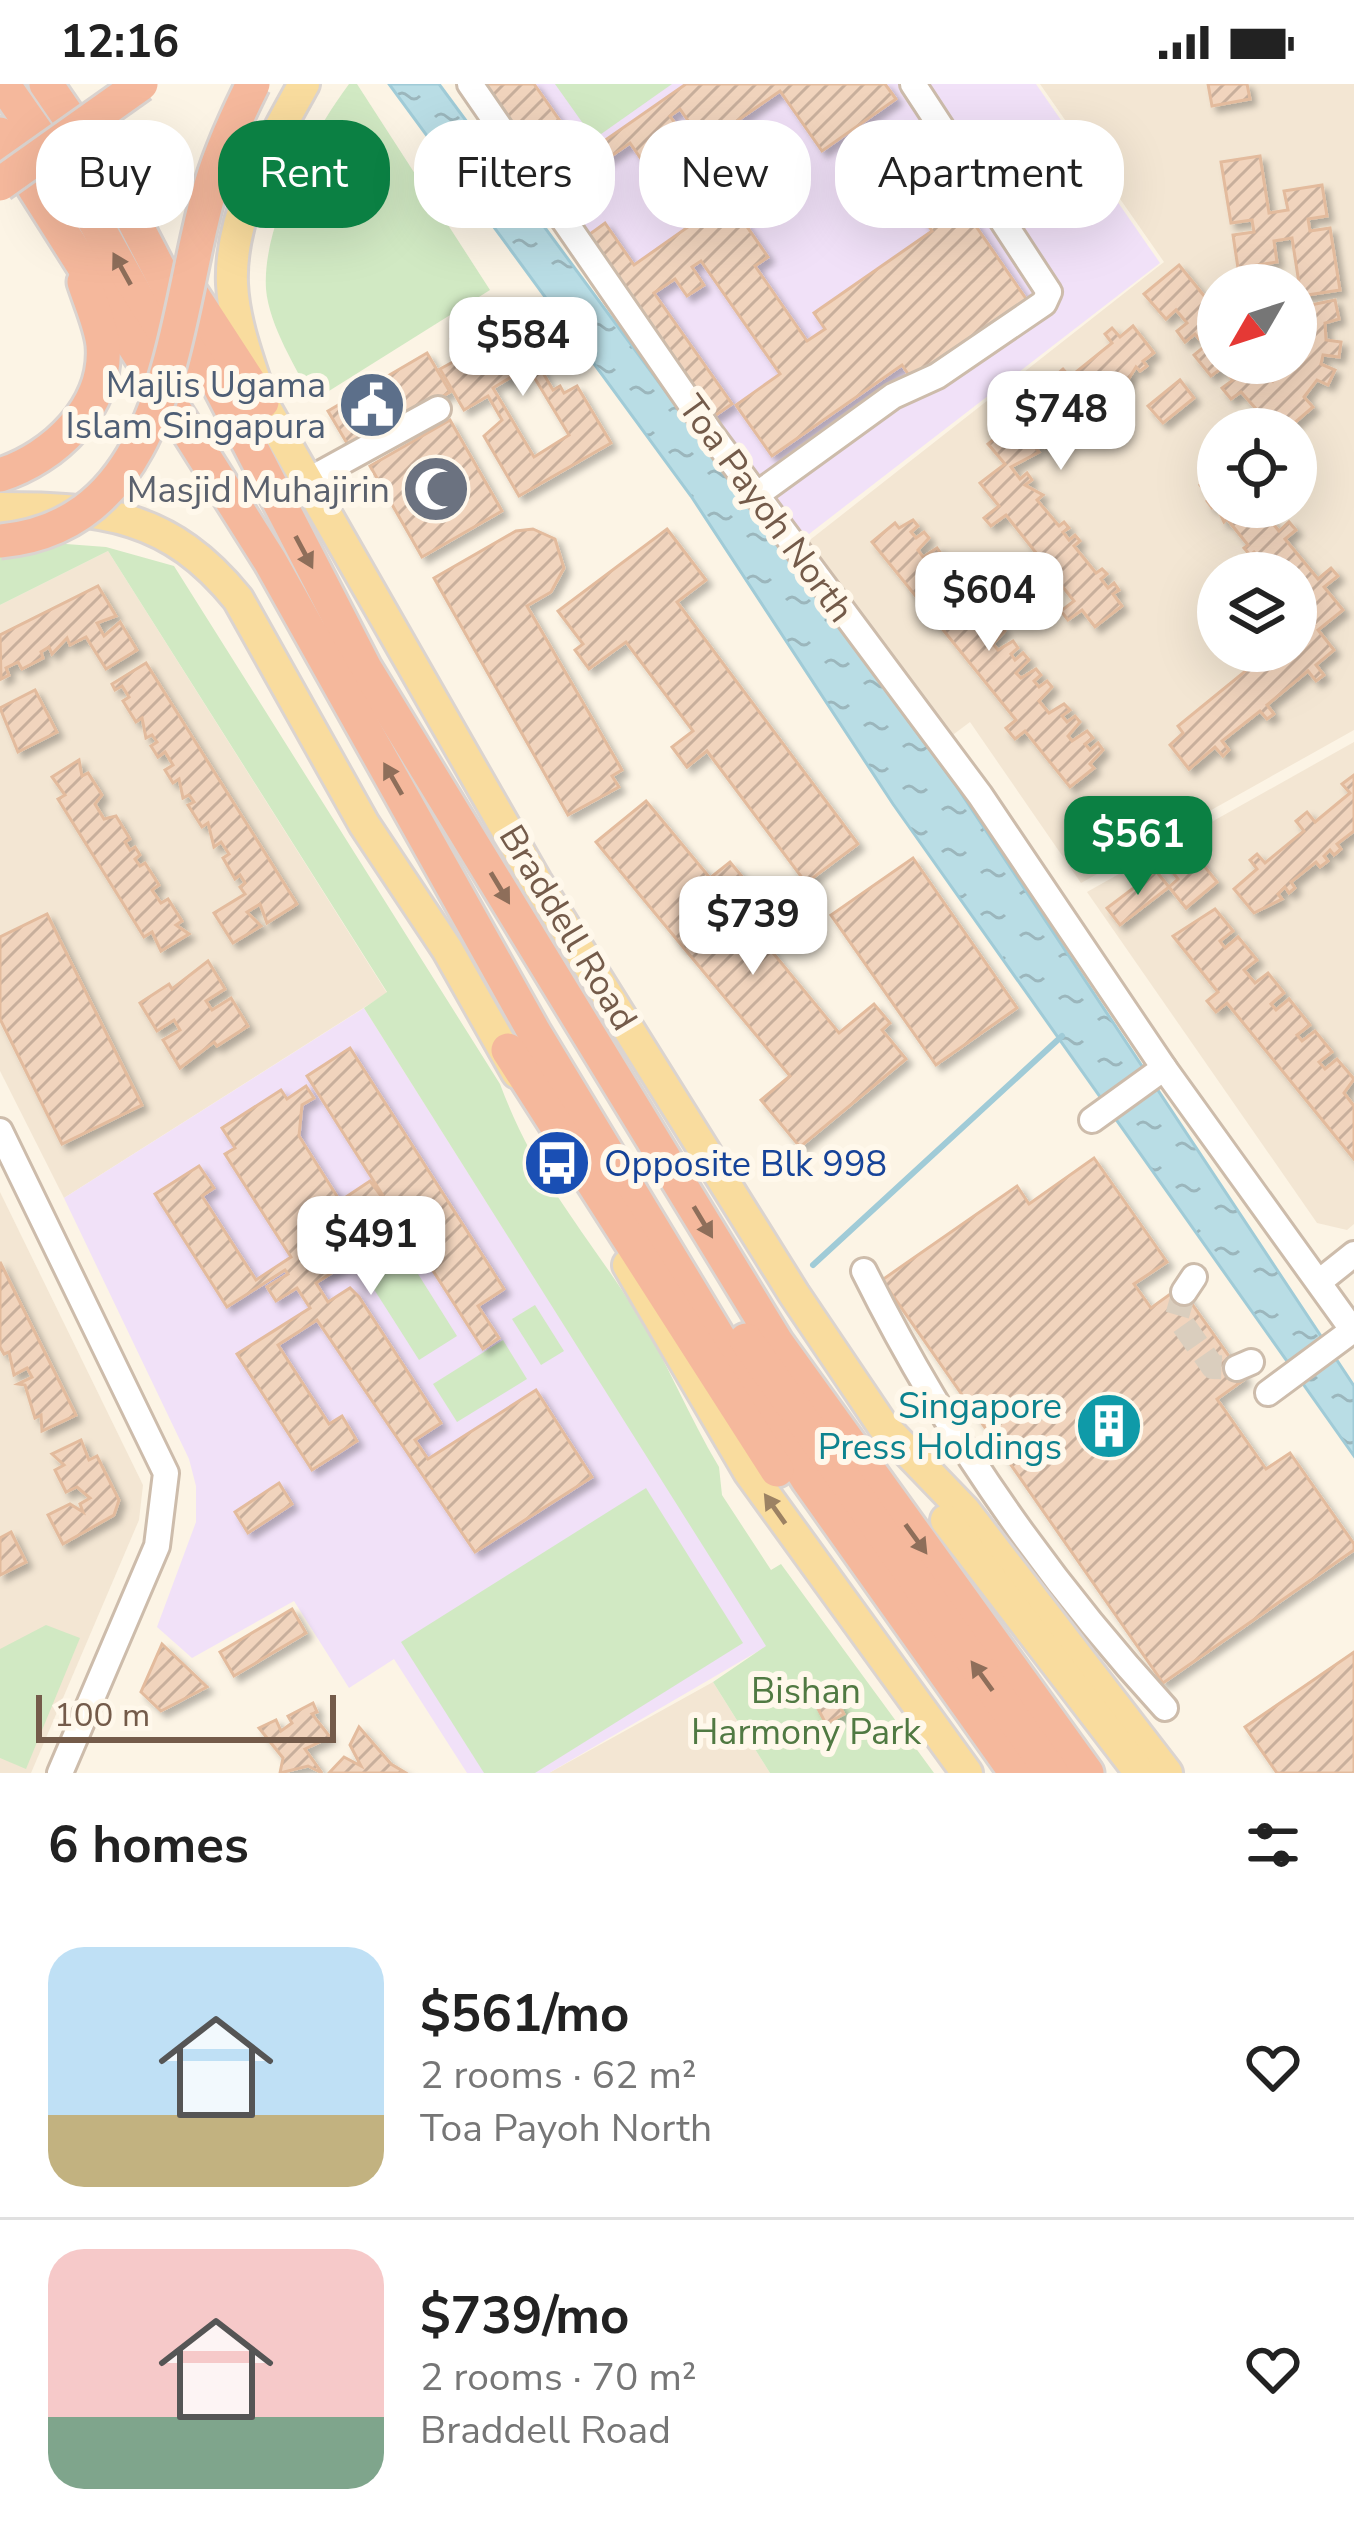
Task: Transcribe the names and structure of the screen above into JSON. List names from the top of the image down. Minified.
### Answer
{"streets":{"highway":["Braddell Road"],"street":["Toa Payoh North"]},"parks":["Bishan Harmony Park"],"places":{"public building":["Majlis Ugama Islam Singapura"],"mosque":["Masjid Muhajirin"],"bus stop":["Opposite Blk 998"],"building":["Singapore Press Holdings"]},"scale_bar":"100 m","north":"bottom left","page":{"status":"12:16","chip":["Buy","Rent","Filters","New","Apartment"],"price":["$584","$748","$604","$561","$739","$491"],"scale":"100 m","heading":"6 homes","list":[{"name":"$561/mo","note":"2 rooms · 62 m² · Toa Payoh North"},{"name":"$739/mo","note":"2 rooms · 70 m² · Braddell Road"}]}}
